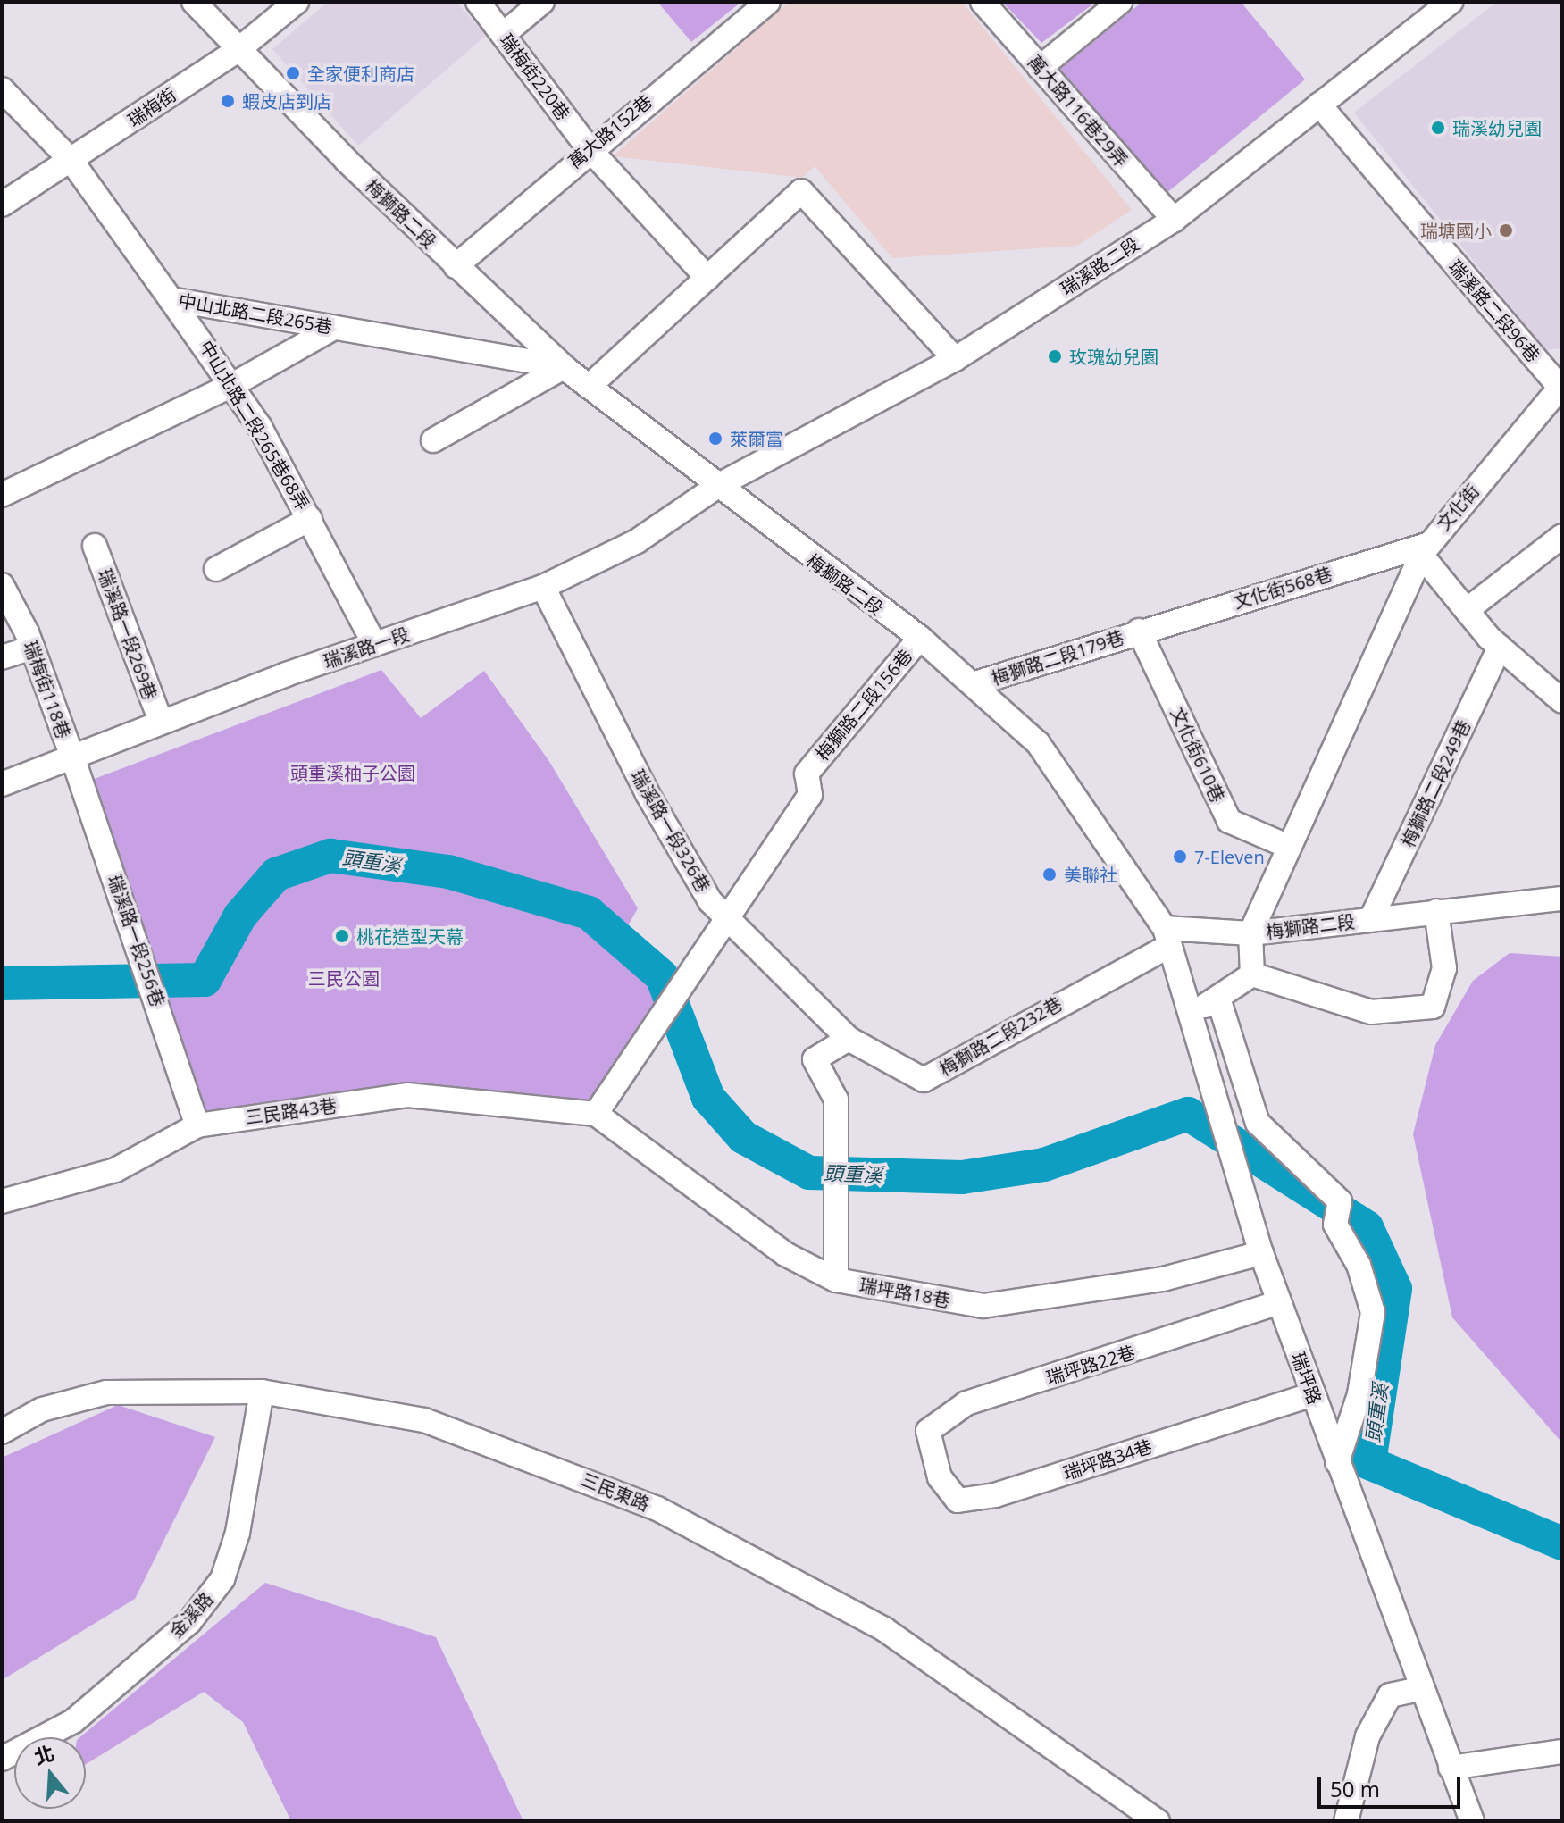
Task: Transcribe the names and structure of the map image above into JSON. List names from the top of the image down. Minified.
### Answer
{"streets":{"street":["瑞梅街220巷","瑞梅街","萬大路116巷29弄","萬大路152巷","梅獅路二段","瑞溪路二段","瑞溪路二段96巷","中山北路二段265巷","中山北路二段265巷68弄","文化街","文化街568巷","瑞溪路一段269巷","瑞溪路一段","梅獅路二段179巷","瑞梅街118巷","梅獅路二段156巷","文化街610巷","梅獅路二段249巷","瑞溪路一段326巷","瑞溪路一段256巷","梅獅路二段232巷","三民路43巷","瑞坪路18巷","瑞坪路22巷","瑞坪路","瑞坪路34巷","三民東路","金溪路"]},"crossings":[["瑞梅街220巷","萬大路152巷"],["瑞梅街","梅獅路二段"],["瑞梅街","中山北路二段265巷"],["萬大路116巷29弄","瑞溪路二段"],["萬大路152巷","梅獅路二段"],["梅獅路二段","瑞溪路二段"],["梅獅路二段","中山北路二段265巷"],["梅獅路二段","文化街"],["梅獅路二段","瑞溪路一段"],["梅獅路二段","梅獅路二段179巷"],["梅獅路二段","梅獅路二段156巷"],["梅獅路二段","梅獅路二段249巷"],["梅獅路二段","梅獅路二段232巷"],["梅獅路二段","瑞坪路"],["瑞溪路二段","瑞溪路二段96巷"],["瑞溪路二段","瑞溪路一段"],["瑞溪路二段96巷","文化街"],["中山北路二段265巷","中山北路二段265巷68弄"],["中山北路二段265巷68弄","瑞溪路一段"],["文化街","文化街568巷"],["文化街","文化街610巷"],["文化街568巷","梅獅路二段179巷"],["文化街568巷","文化街610巷"],["瑞溪路一段269巷","瑞溪路一段"],["瑞溪路一段","瑞梅街118巷"],["瑞溪路一段","瑞溪路一段326巷"],["瑞溪路一段","瑞溪路一段256巷"],["梅獅路二段179巷","文化街610巷"],["瑞梅街118巷","瑞溪路一段256巷"],["梅獅路二段156巷","瑞溪路一段326巷"],["梅獅路二段156巷","三民路43巷"],["梅獅路二段156巷","瑞坪路18巷"],["瑞溪路一段326巷","梅獅路二段232巷"],["瑞溪路一段256巷","三民路43巷"],["梅獅路二段232巷","瑞坪路"],["三民路43巷","瑞坪路18巷"],["瑞坪路18巷","瑞坪路"],["瑞坪路22巷","瑞坪路"],["瑞坪路22巷","瑞坪路34巷"],["瑞坪路","瑞坪路34巷"],["三民東路","金溪路"]],"water":["頭重溪"],"parks":["頭重溪柚子公園","三民公園"],"places":["全家便利商店","蝦皮店到店","瑞溪幼兒園","瑞塘國小","玫瑰幼兒園","萊爾富","7-Eleven","美聯社","桃花造型天幕"],"scale_bar":"50 m","north":"top"}
